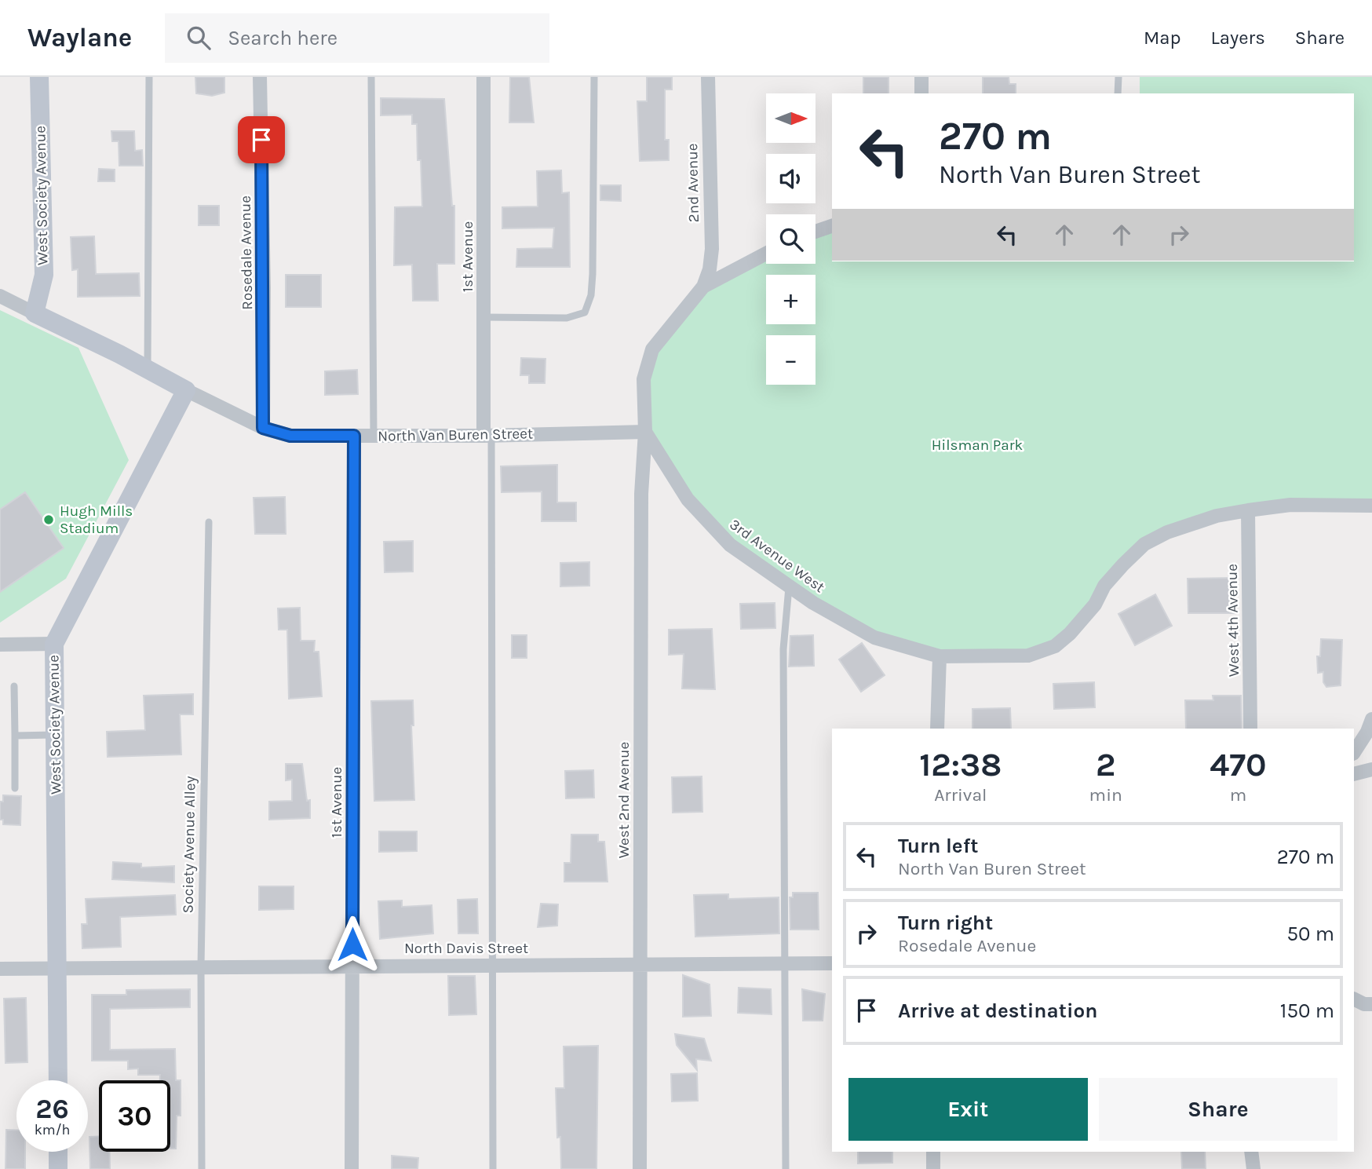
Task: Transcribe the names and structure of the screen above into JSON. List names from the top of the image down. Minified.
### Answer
{"streets":{"street":["2nd Avenue","West Society Avenue","Rosedale Avenue","1st Avenue","North Van Buren Street","3rd Avenue West","West 4th Avenue","West 2nd Avenue","North Davis Street"],"lane":["Society Avenue Alley"]},"crossings":[["West Society Avenue","North Van Buren Street"],["West Society Avenue","North Davis Street"],["Rosedale Avenue","North Van Buren Street"],["1st Avenue","North Van Buren Street"],["1st Avenue","North Davis Street"],["North Van Buren Street","3rd Avenue West"],["North Van Buren Street","West 2nd Avenue"],["3rd Avenue West","West 2nd Avenue"],["West 2nd Avenue","North Davis Street"],["Society Avenue Alley","North Davis Street"]],"parks":["Hilsman Park"],"places":["Hugh Mills Stadium"],"north":"right","page":{"header":"Waylane","search":"Search here","nav":["Map","Layers","Share"],"map_buttons":["+","−"],"turn":["270 m","North Van Buren Street"],"eta":["12:38","Arrival","2","min","470","m"],"list":[{"name":"Turn left","note":"North Van Buren Street","value":"270 m"},{"name":"Turn right","note":"Rosedale Avenue","value":"50 m"},{"name":"Arrive at destination","value":"150 m"}],"buttons":["Exit","Share"],"speed":"26 km/h","limit":"30"}}
